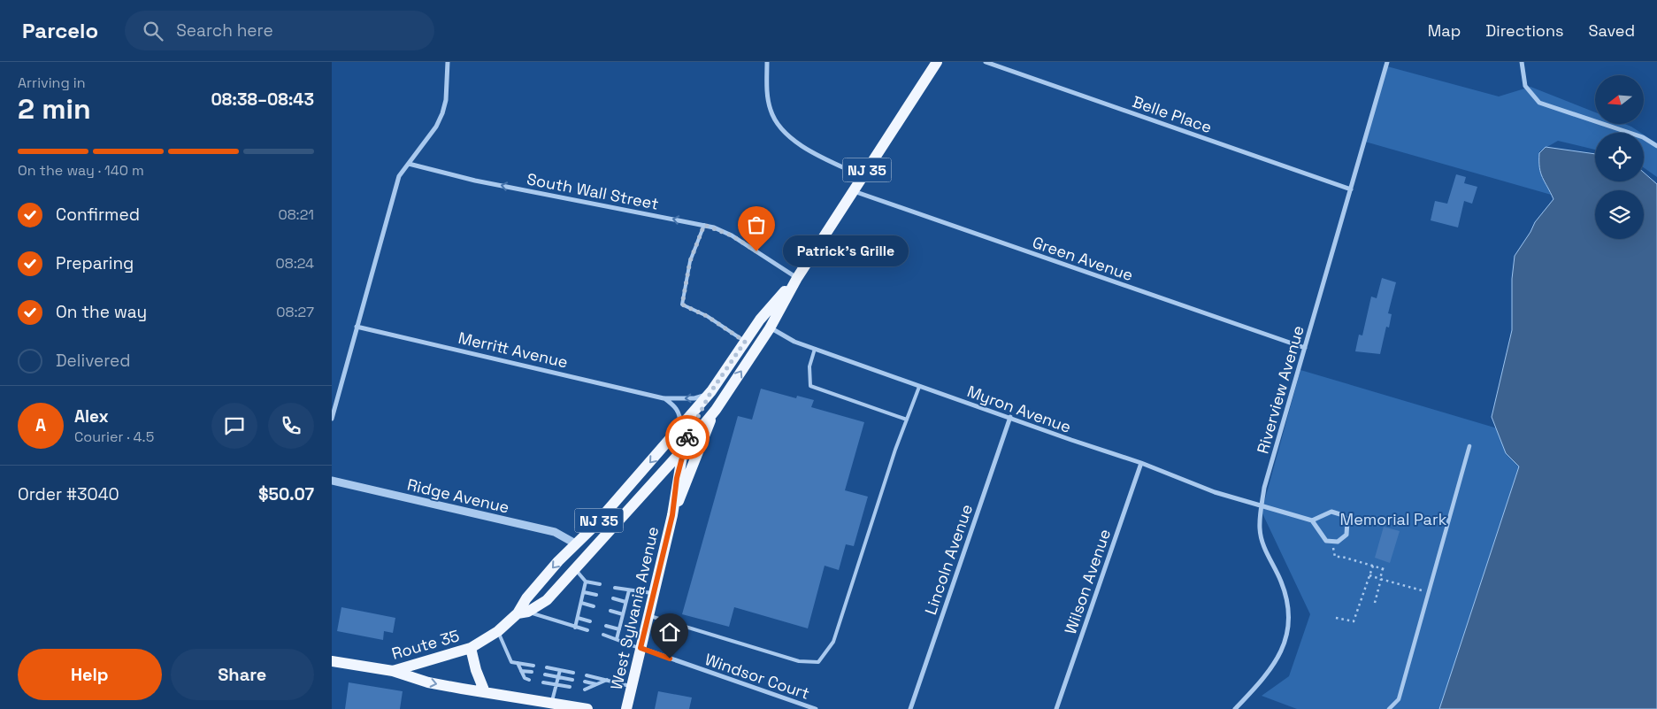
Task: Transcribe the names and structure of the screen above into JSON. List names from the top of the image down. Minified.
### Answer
{"streets":{"main road":["NJ 35","West Sylvania Avenue","Route 35"],"street":["Belle Place","South Wall Street","Green Avenue","Merritt Avenue","Riverview Avenue","Myron Avenue","Ridge Avenue","Lincoln Avenue","Wilson Avenue","Windsor Court"]},"crossings":[["Belle Place","Riverview Avenue"],["NJ 35","South Wall Street"],["NJ 35","Green Avenue"],["NJ 35","Merritt Avenue"],["NJ 35","Myron Avenue"],["NJ 35","Ridge Avenue"],["NJ 35","West Sylvania Avenue"],["NJ 35","Route 35"],["Green Avenue","Riverview Avenue"],["Merritt Avenue","West Sylvania Avenue"],["Riverview Avenue","Myron Avenue"],["Myron Avenue","Lincoln Avenue"],["Myron Avenue","Wilson Avenue"],["West Sylvania Avenue","Windsor Court"]],"one_way":["South Wall Street"],"parks":["Memorial Park"],"places":["Patrick’s Grille"],"north":"left","page":{"header":"Parcelo","search":"Search here","nav":["Map","Directions","Saved"],"heading":["2 min","Arriving in","08:38–08:43"],"panel":["Alex","Courier · 4.5","Order #3040","$50.07"],"bar":"On the way · 140 m","list":[["Confirmed","08:21"],["Preparing","08:24"],["On the way","08:27"],"Delivered"],"bubble":"Patrick’s Grille","round":"A","buttons":["Help","Share"]}}
